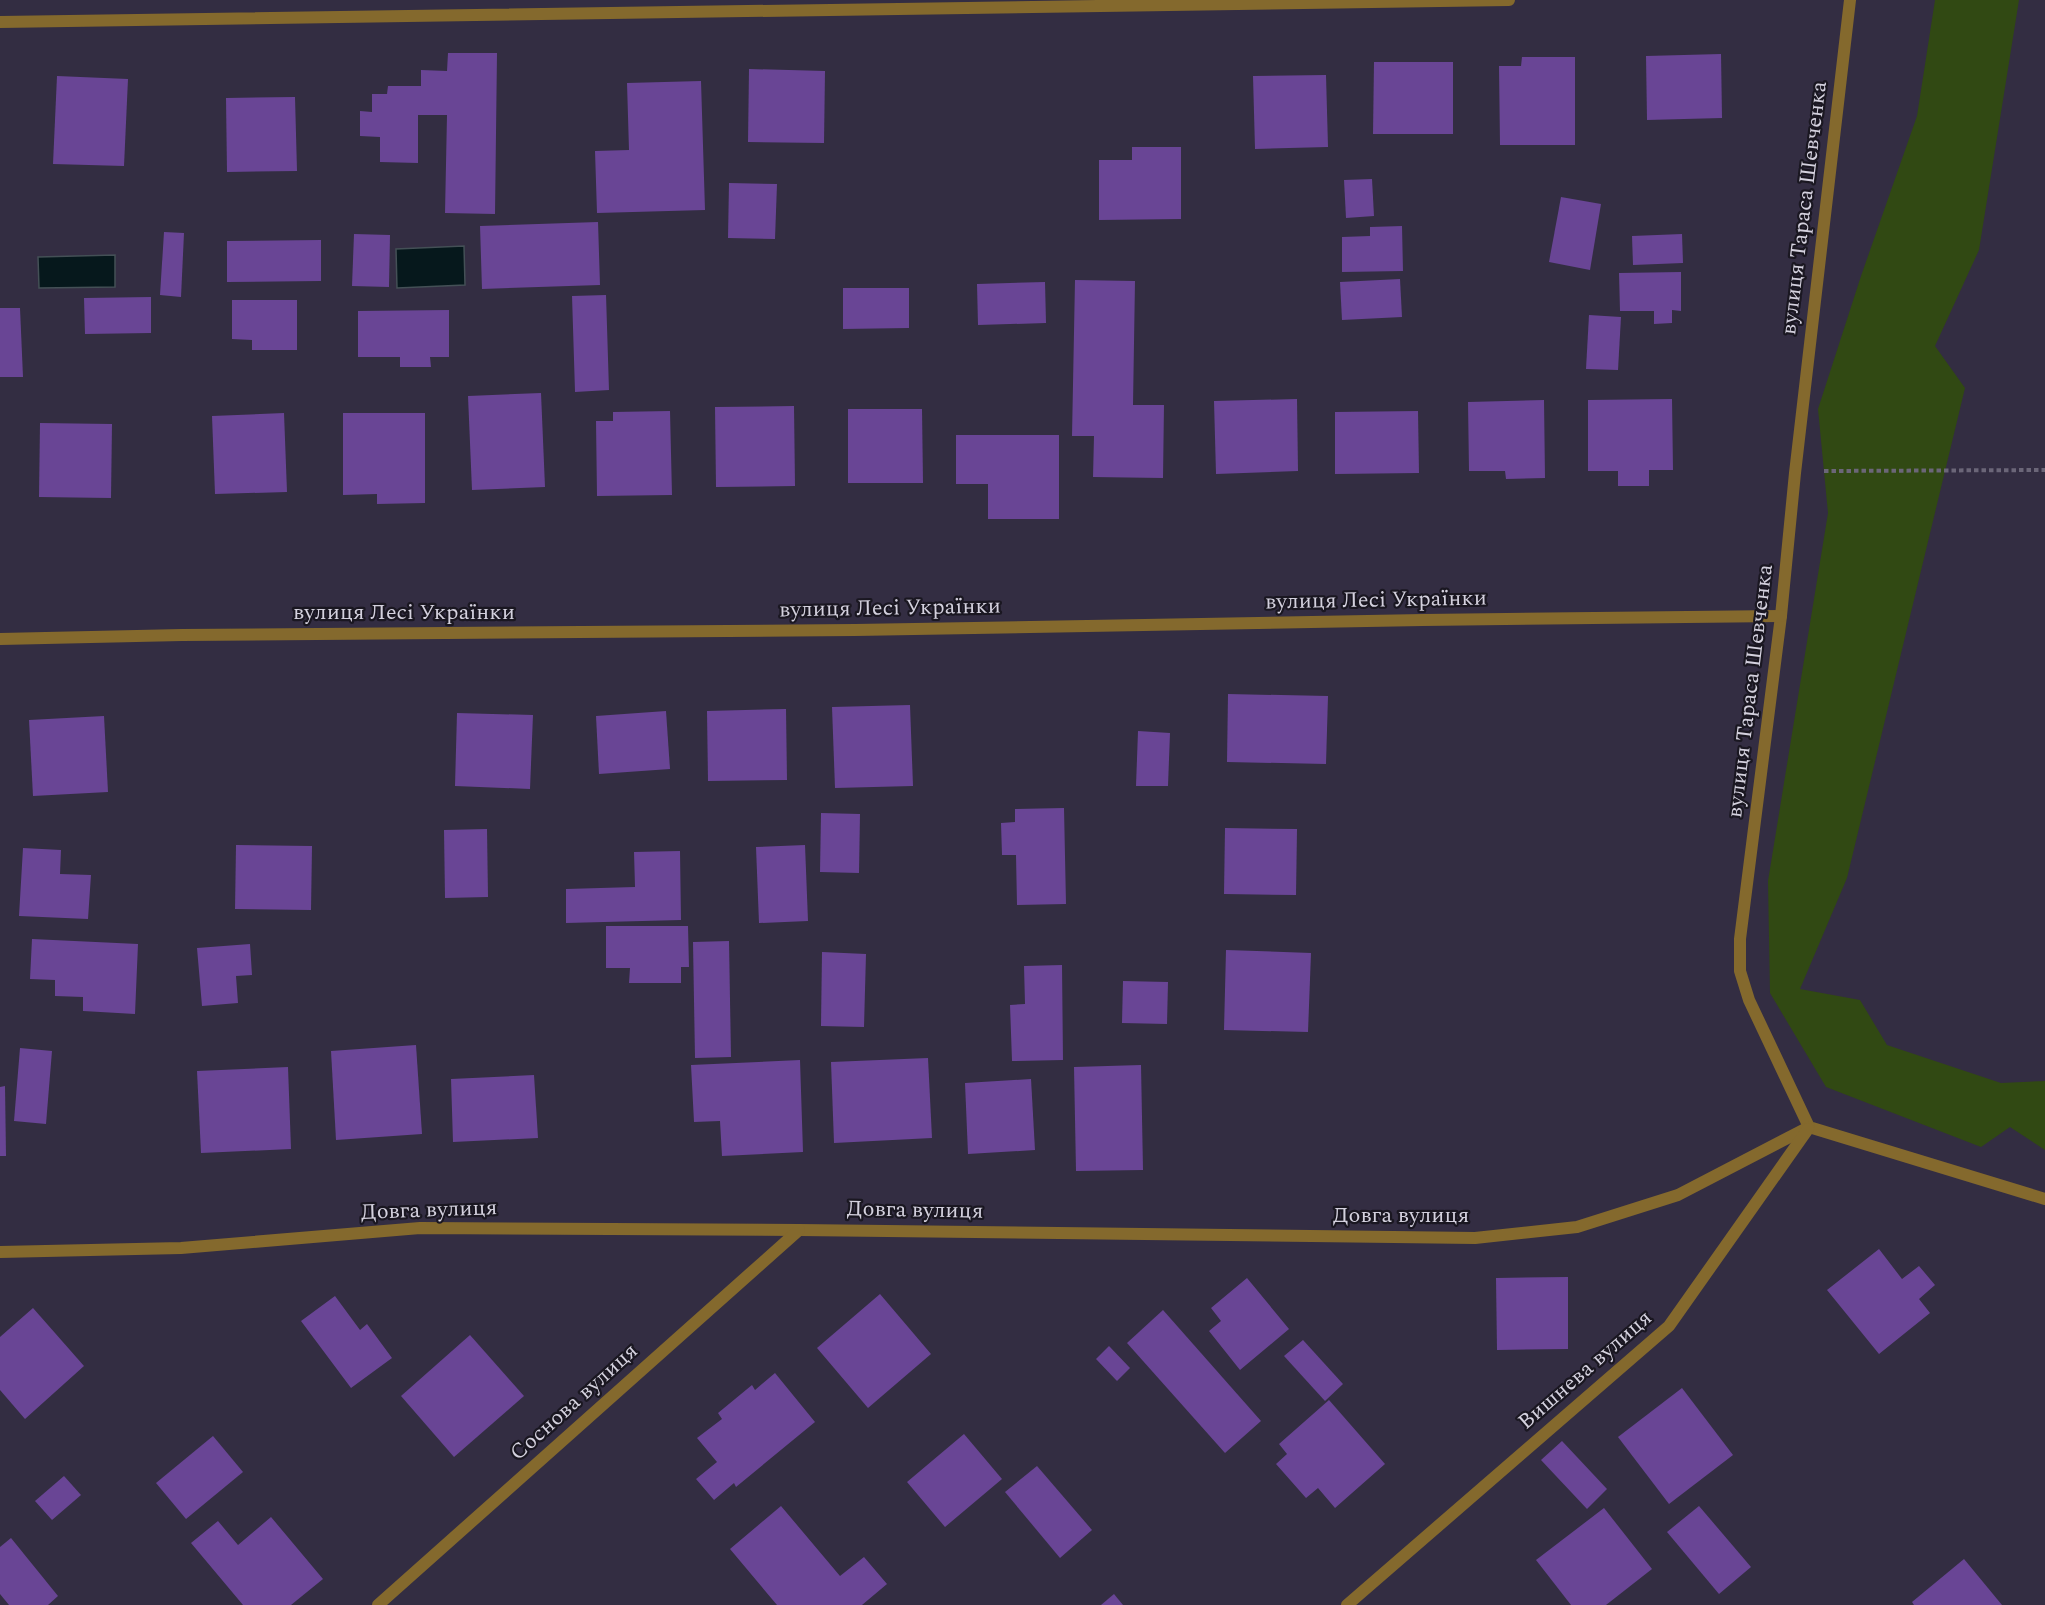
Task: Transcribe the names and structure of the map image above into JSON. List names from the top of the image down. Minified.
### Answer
{"streets":{"street":["вулиця Тараса Шевченка","вулиця Лесі Українки","Довга вулиця","Вишнева вулиця","Соснова вулиця"]},"crossings":[["вулиця Тараса Шевченка","вулиця Лесі Українки"],["вулиця Тараса Шевченка","Довга вулиця"],["вулиця Тараса Шевченка","Вишнева вулиця"],["Довга вулиця","Вишнева вулиця"],["Довга вулиця","Соснова вулиця"]]}
